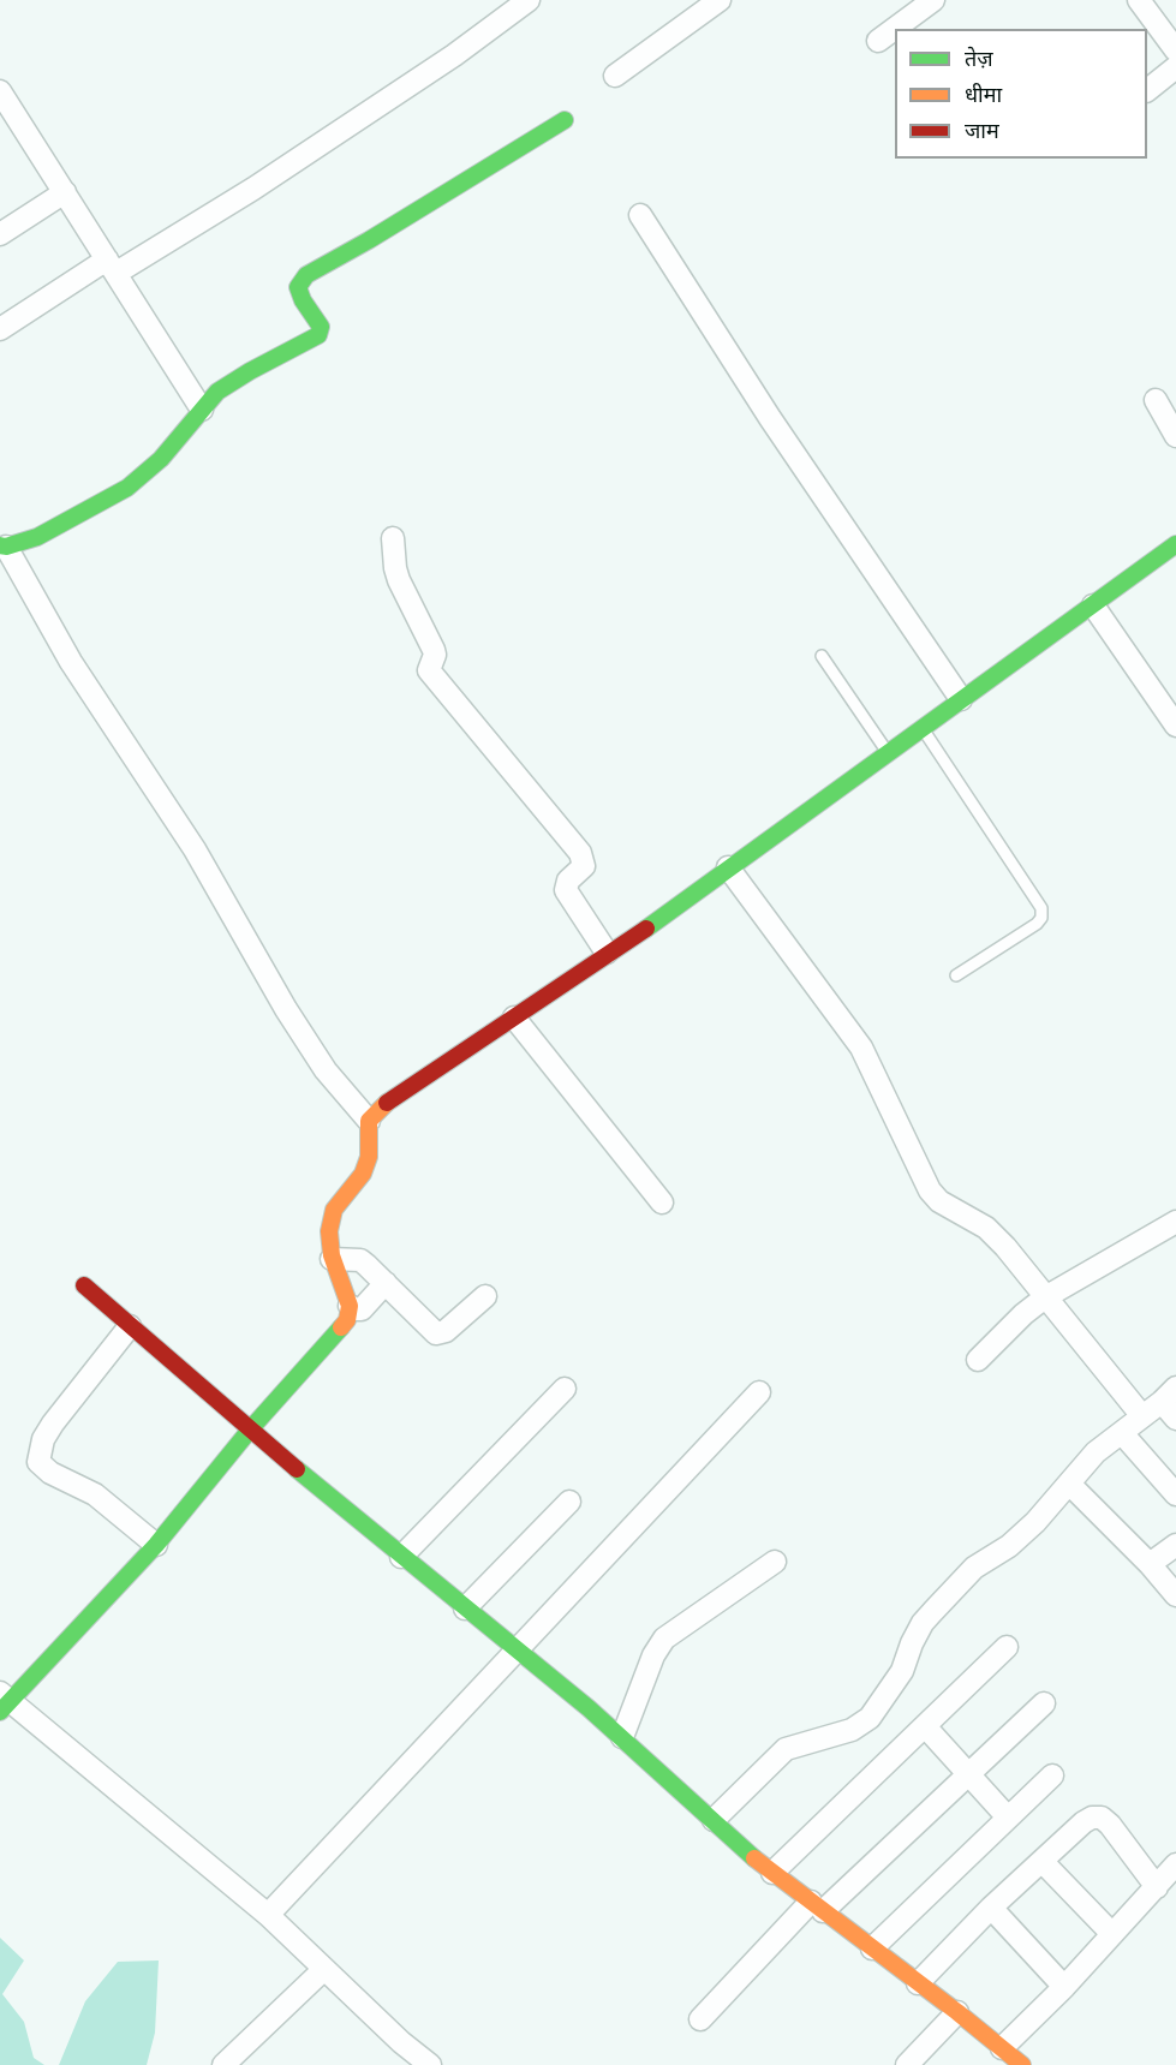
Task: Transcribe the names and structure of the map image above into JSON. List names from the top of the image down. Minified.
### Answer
{"legend":["तेज़","धीमा","जाम"]}
